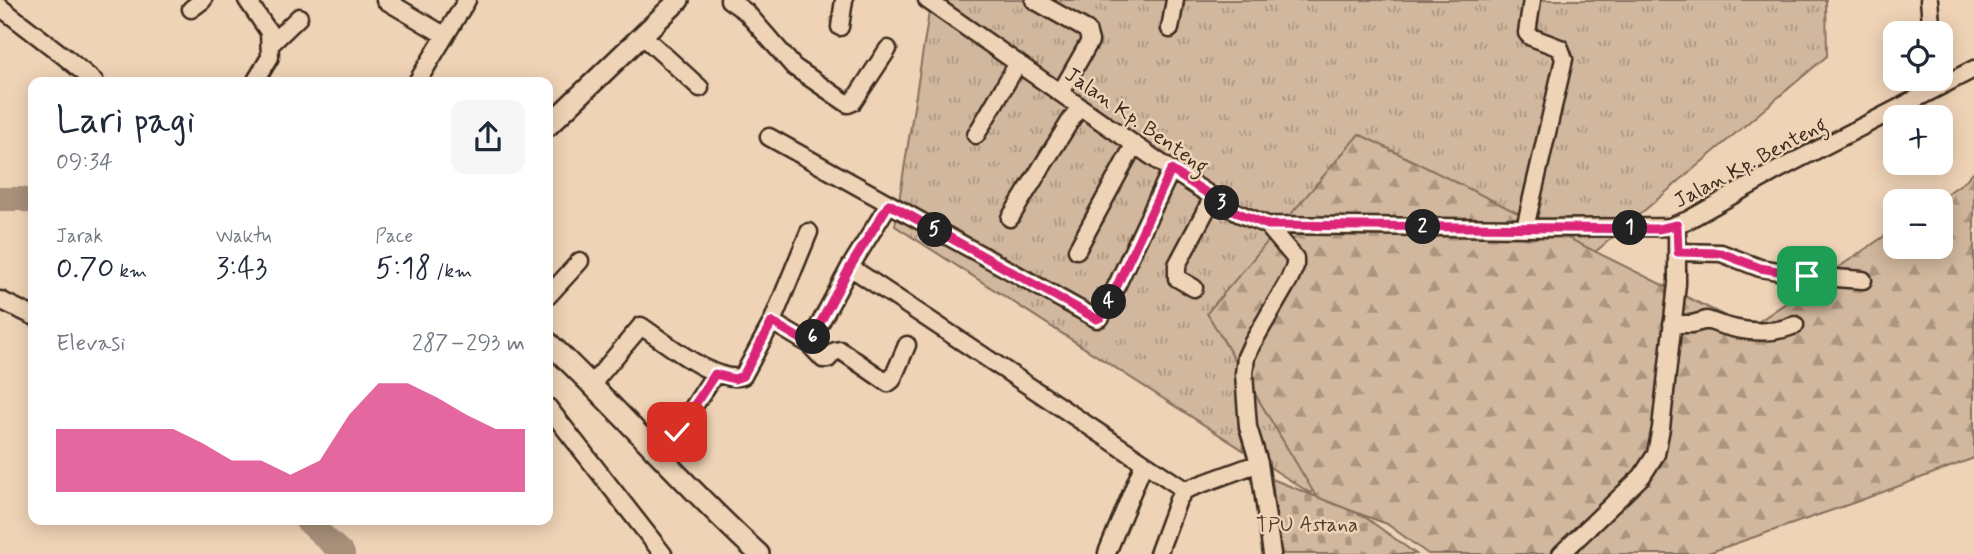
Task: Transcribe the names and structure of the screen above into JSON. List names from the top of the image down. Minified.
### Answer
{"streets":{"street":["Jalan Kp. Benteng"]},"parks":["TPU Astana"],"page":{"map_buttons":["+","−"],"heading":["Lari pagi","09:34"],"pins":["3","2","1","5","4","6"],"stats":[["Jarak","0.70 km"],["Waktu","3:43"],["Pace","5:18 /km"]],"chart":["Elevasi","287–293 m"]}}
